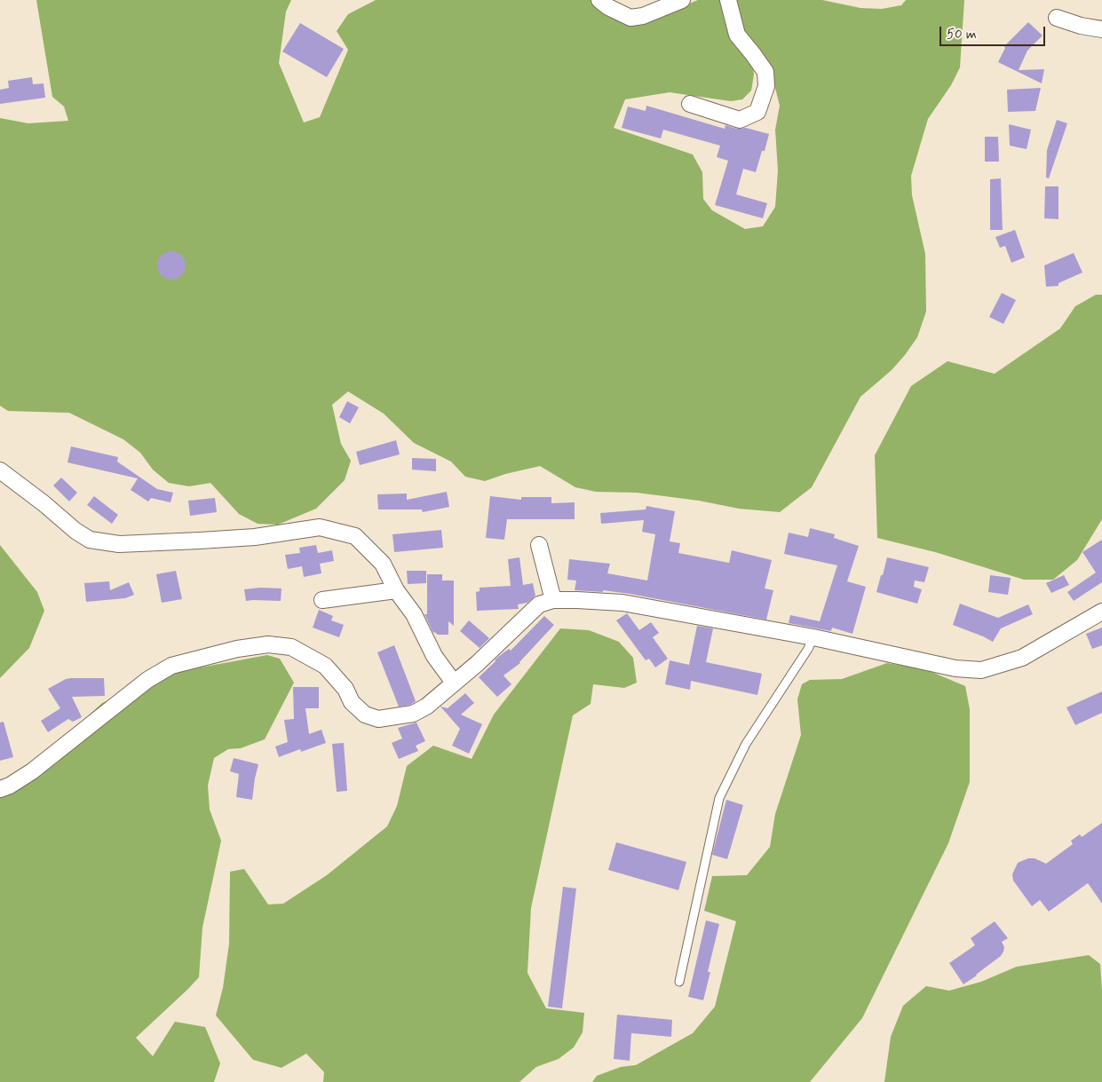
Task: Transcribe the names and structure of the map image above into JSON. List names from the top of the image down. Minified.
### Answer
{"scale_bar":"50 m"}
